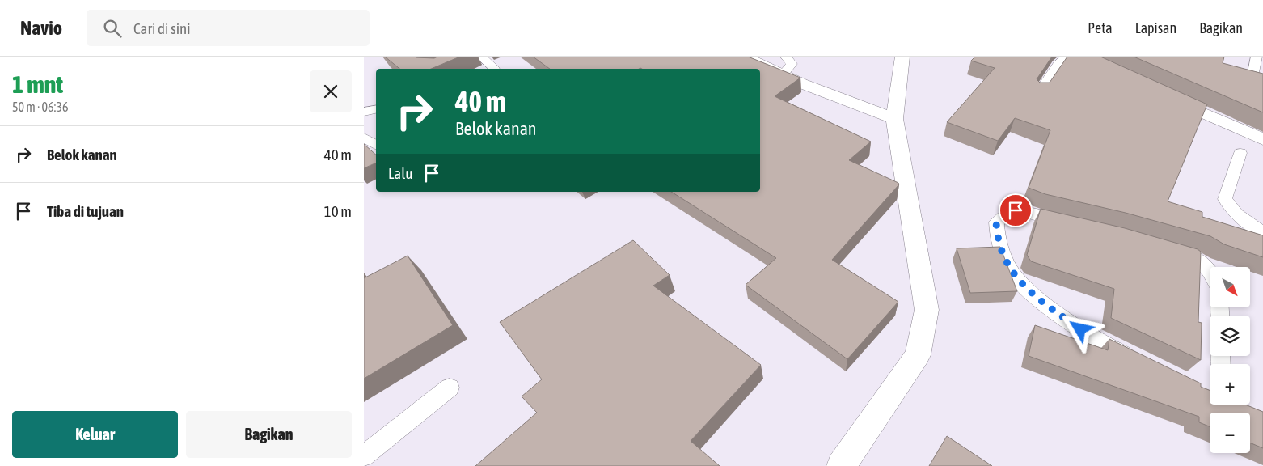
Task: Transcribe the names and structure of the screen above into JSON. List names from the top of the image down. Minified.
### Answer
{"north":"bottom right","page":{"header":"Navio","search":"Cari di sini","nav":["Peta","Lapisan","Bagikan"],"heading":["1 mnt","50 m · 06:36"],"turn":["40 m","Belok kanan"],"list":[{"name":"Belok kanan","value":"40 m"},{"name":"Tiba di tujuan","value":"10 m"}],"then":"Lalu","map_buttons":["+","−"],"buttons":["Keluar","Bagikan"]}}
